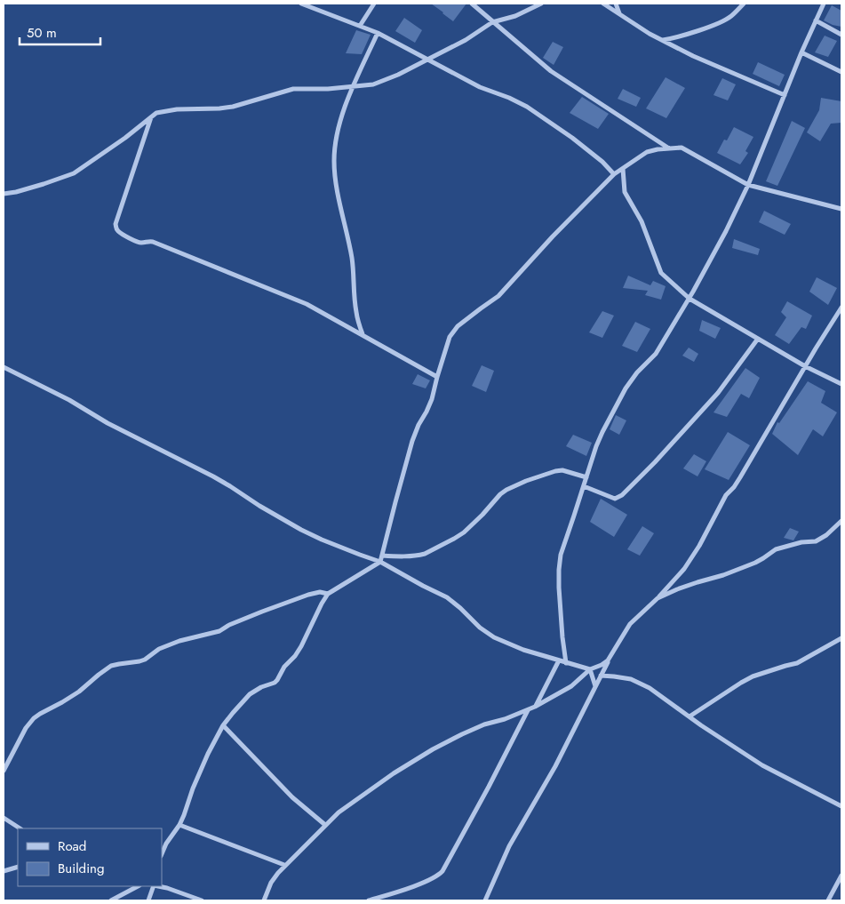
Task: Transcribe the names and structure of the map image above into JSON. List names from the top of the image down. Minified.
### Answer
{"legend":["Road","Building"],"scale_bar":"50 m"}
